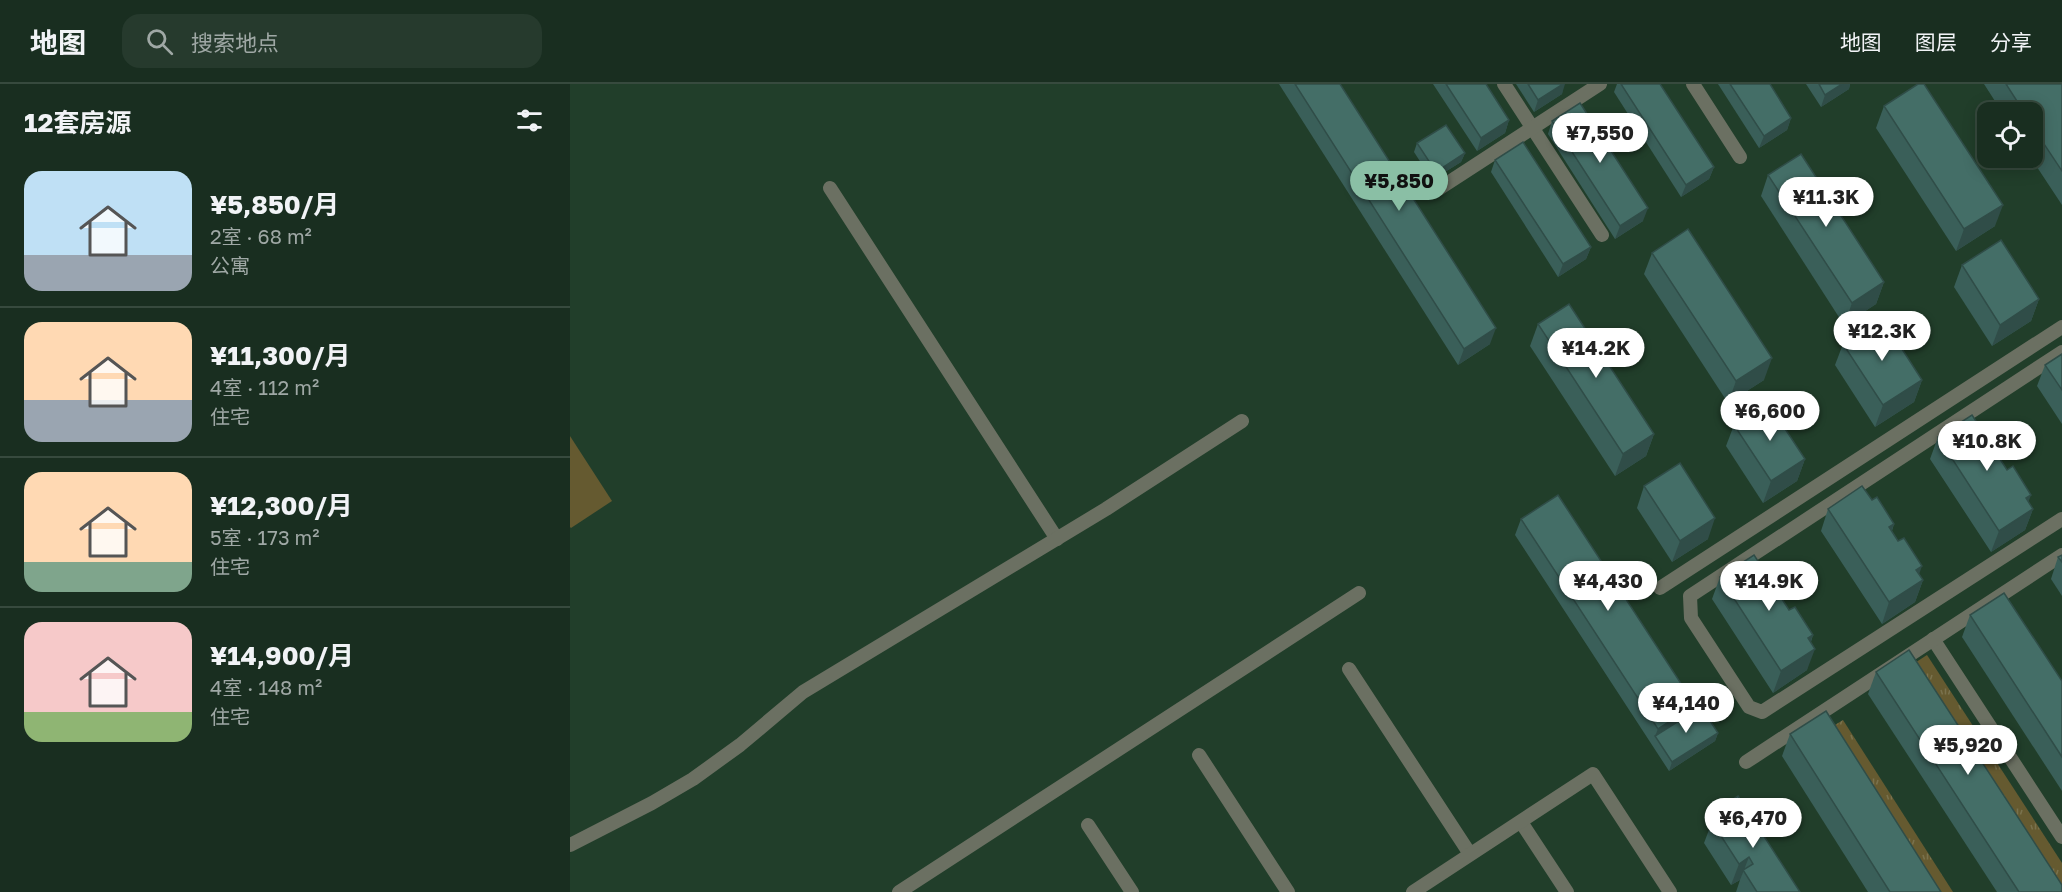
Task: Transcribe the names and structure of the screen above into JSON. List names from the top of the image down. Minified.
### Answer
{"page":{"header":"地图","search":"搜索地点","nav":["地图","图层","分享"],"heading":"12套房源","price":["¥7,550","¥5,850","¥11.3K","¥12.3K","¥14.2K","¥6,600","¥10.8K","¥4,430","¥14.9K","¥4,140","¥5,920","¥6,470"],"list":[{"name":"¥5,850/月","note":"2室 · 68 m² · 公寓"},{"name":"¥11,300/月","note":"4室 · 112 m² · 住宅"},{"name":"¥12,300/月","note":"5室 · 173 m² · 住宅"},{"name":"¥14,900/月","note":"4室 · 148 m² · 住宅"}]}}
